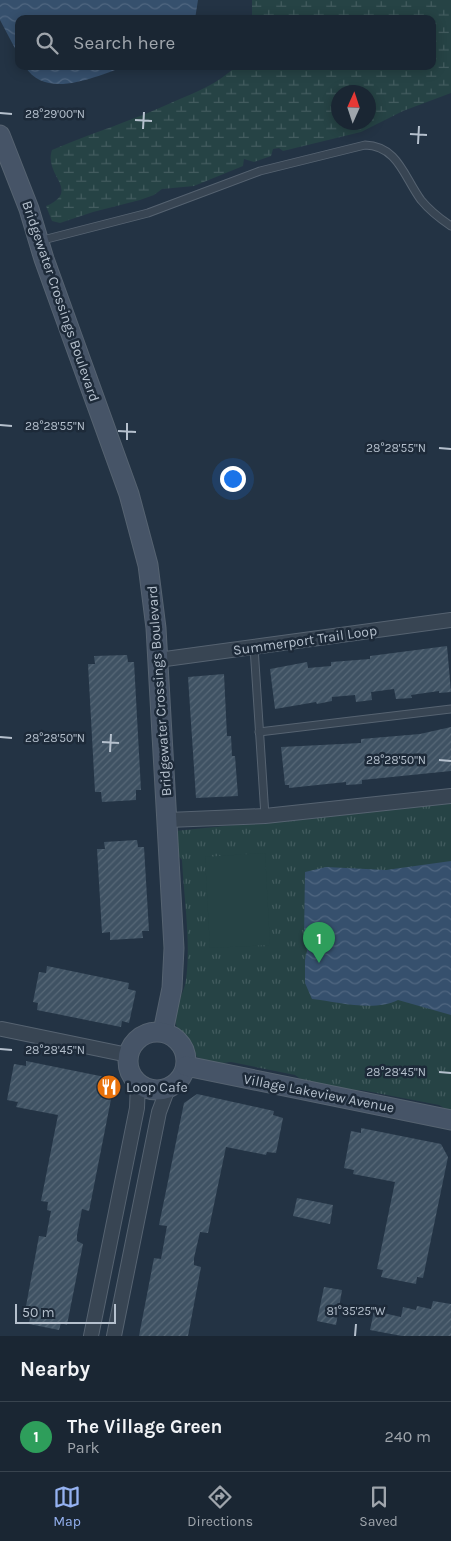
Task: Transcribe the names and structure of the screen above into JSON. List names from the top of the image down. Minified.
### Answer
{"streets":{"street":["Bridgewater Crossings Boulevard","Summerport Trail Loop","Village Lakeview Avenue"]},"crossings":[["Bridgewater Crossings Boulevard","Summerport Trail Loop"],["Bridgewater Crossings Boulevard","Village Lakeview Avenue"]],"places":{"restaurant":["Loop Cafe"]},"scale_bar":"50 m","north":"top","page":{"search":"Search here","pins":"1","scale":"50 m","heading":"Nearby","list":[{"mark":"1","name":"The Village Green","note":"Park","value":"240 m"}],"nav":["Map","Directions","Saved"]},"coordinates":["28°29'00\"N","28°28'55\"N","28°28'50\"N","28°28'45\"N","81°35'25\"W"]}
